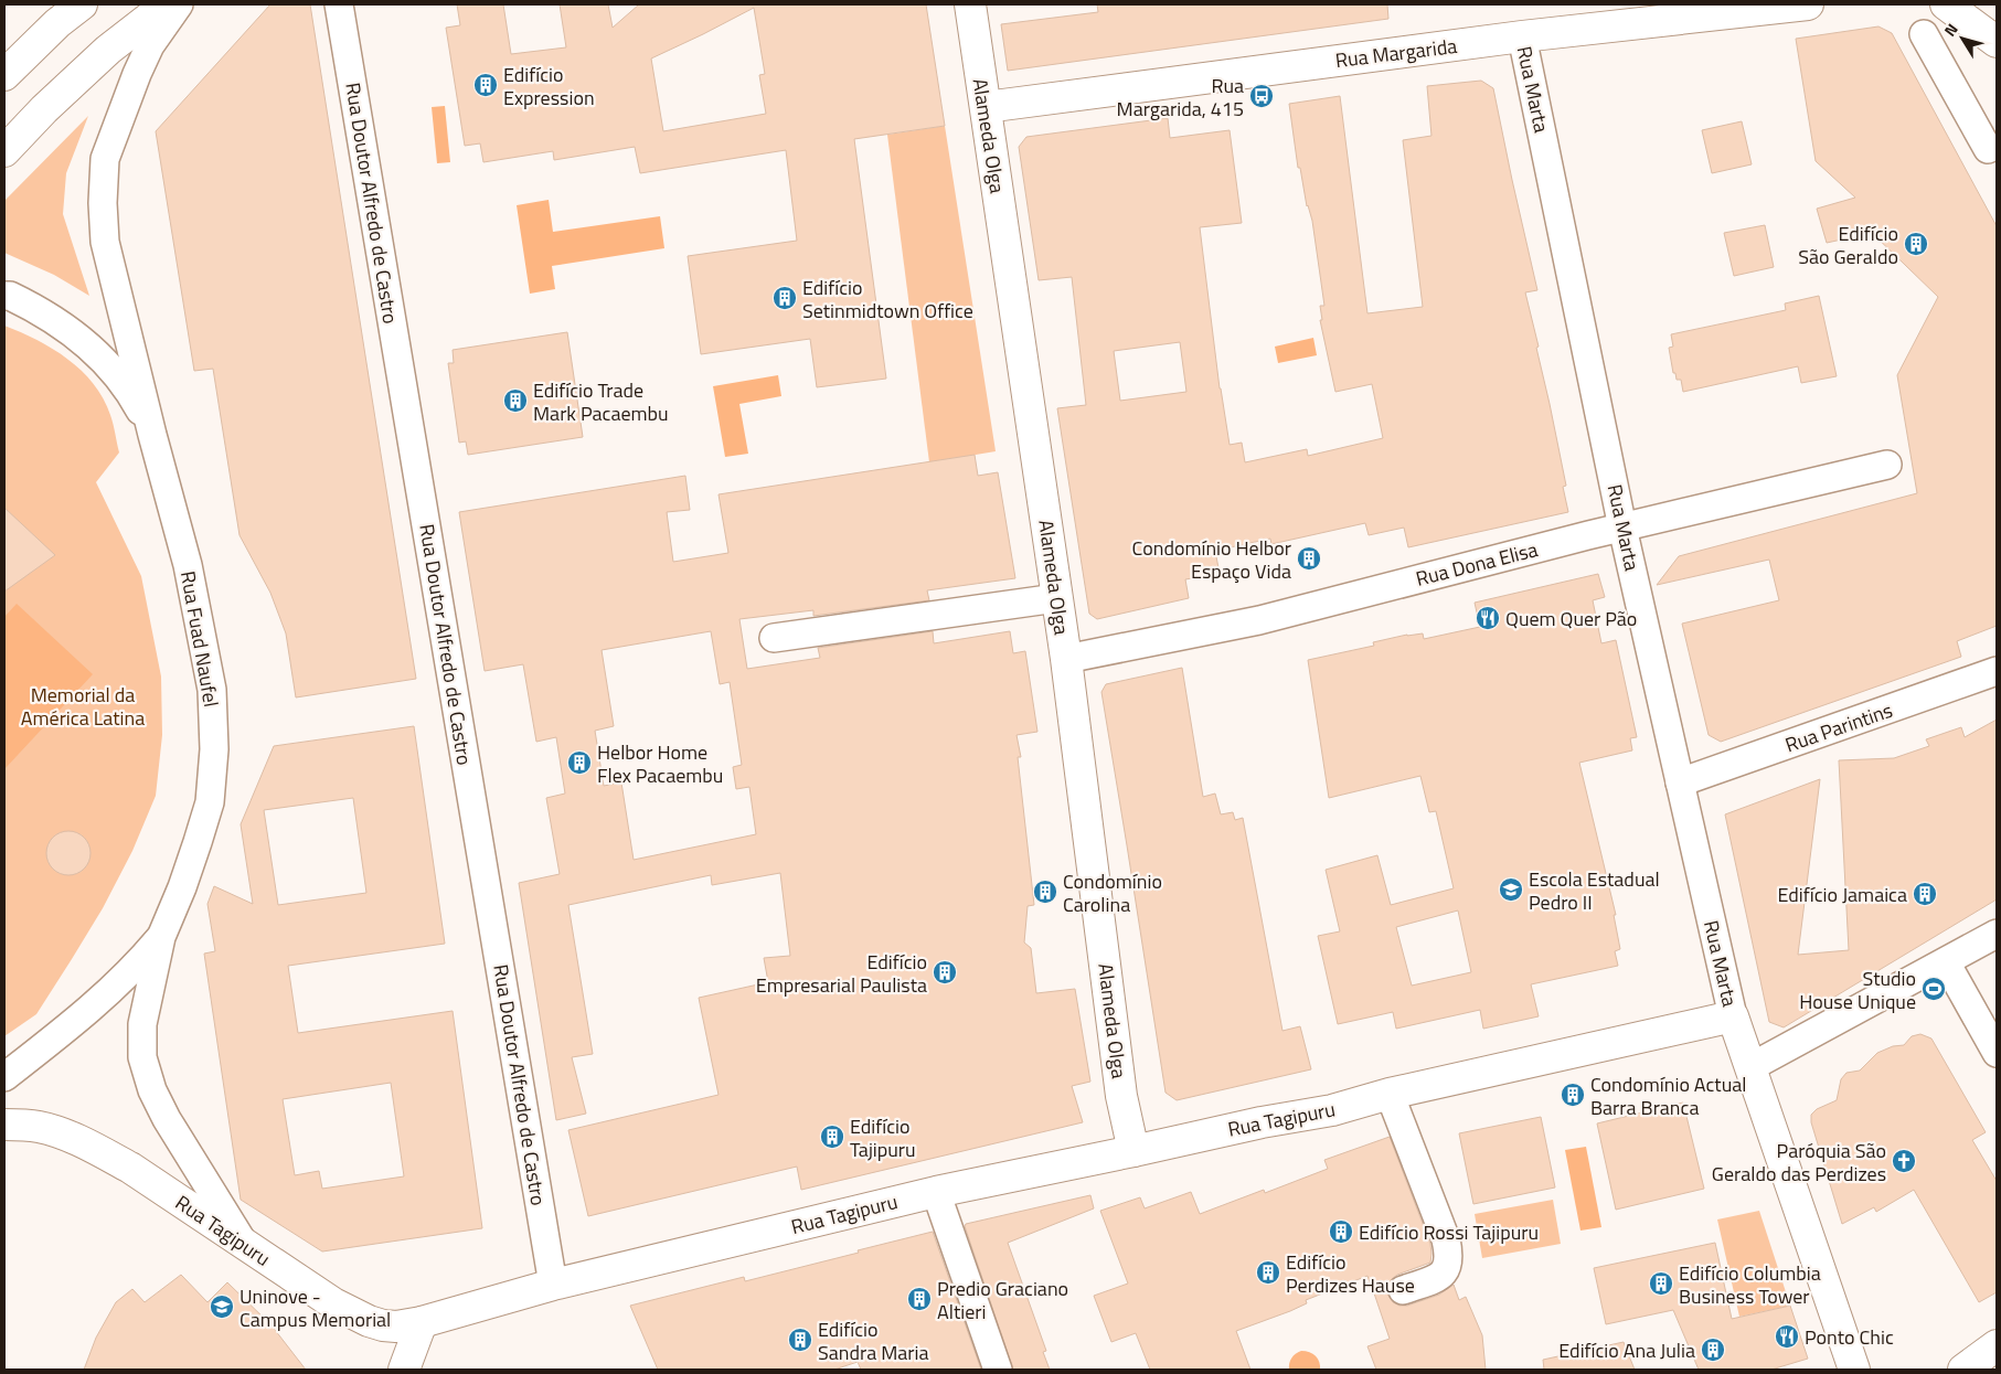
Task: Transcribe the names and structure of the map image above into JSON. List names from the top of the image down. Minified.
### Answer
{"streets":{"street":["Rua Margarida","Rua Marta","Alameda Olga","Rua Doutor Alfredo de Castro","Rua Dona Elisa","Rua Fuad Naufel","Rua Parintins","Rua Tagipuru"]},"crossings":[["Rua Margarida","Rua Marta"],["Rua Margarida","Alameda Olga"],["Rua Marta","Rua Dona Elisa"],["Rua Marta","Rua Parintins"],["Rua Marta","Rua Tagipuru"],["Alameda Olga","Rua Dona Elisa"],["Alameda Olga","Rua Tagipuru"],["Rua Doutor Alfredo de Castro","Rua Tagipuru"],["Rua Fuad Naufel","Rua Tagipuru"]],"parks":["Memorial da América Latina"],"places":{"building":["Edifício Expression","Edifício São Geraldo","Edifício Setinmidtown Office","Edifício Trade Mark Pacaembu","Condomínio Helbor Espaço Vida","Helbor Home Flex Pacaembu","Condomínio Carolina","Edifício Jamaica","Edifício Empresarial Paulista","Condomínio Actual Barra Branca","Edifício Tajipuru","Edifício Rossi Tajipuru","Edifício Perdizes Hause","Edifício Columbia Business Tower","Predio Graciano Altieri","Edifício Sandra Maria","Edifício Ana Julia"],"bus stop":["Rua Margarida, 415"],"restaurant":["Quem Quer Pão","Ponto Chic"],"school or university":["Escola Estadual Pedro II","Uninove - Campus Memorial"],"sports":["Studio House Unique"],"church":["Paróquia São Geraldo das Perdizes"]},"north":"top left"}
